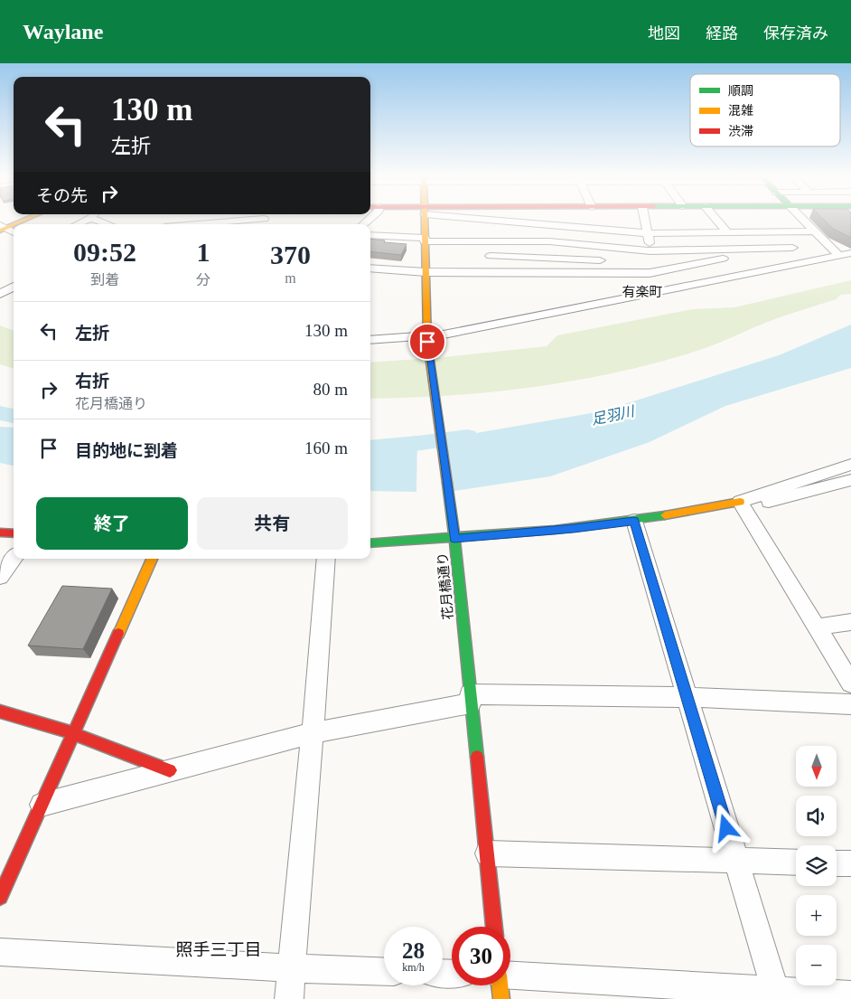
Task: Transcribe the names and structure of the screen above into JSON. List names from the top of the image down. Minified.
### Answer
{"streets":{"street":["花月橋通り"]},"districts":["有楽町","照手三丁目"],"water":["足羽川"],"legend":["順調","混雑","渋滞"],"north":"bottom","page":{"header":"Waylane","nav":["地図","経路","保存済み"],"turn":["130 m","左折"],"then":"その先","eta":["09:52","到着","1","分","370","m"],"list":[{"name":"左折","value":"130 m"},{"name":"右折","note":"花月橋通り","value":"80 m"},{"name":"目的地に到着","value":"160 m"}],"buttons":["終了","共有"],"map_buttons":["+","−"],"speed":"28 km/h","limit":"30"}}
